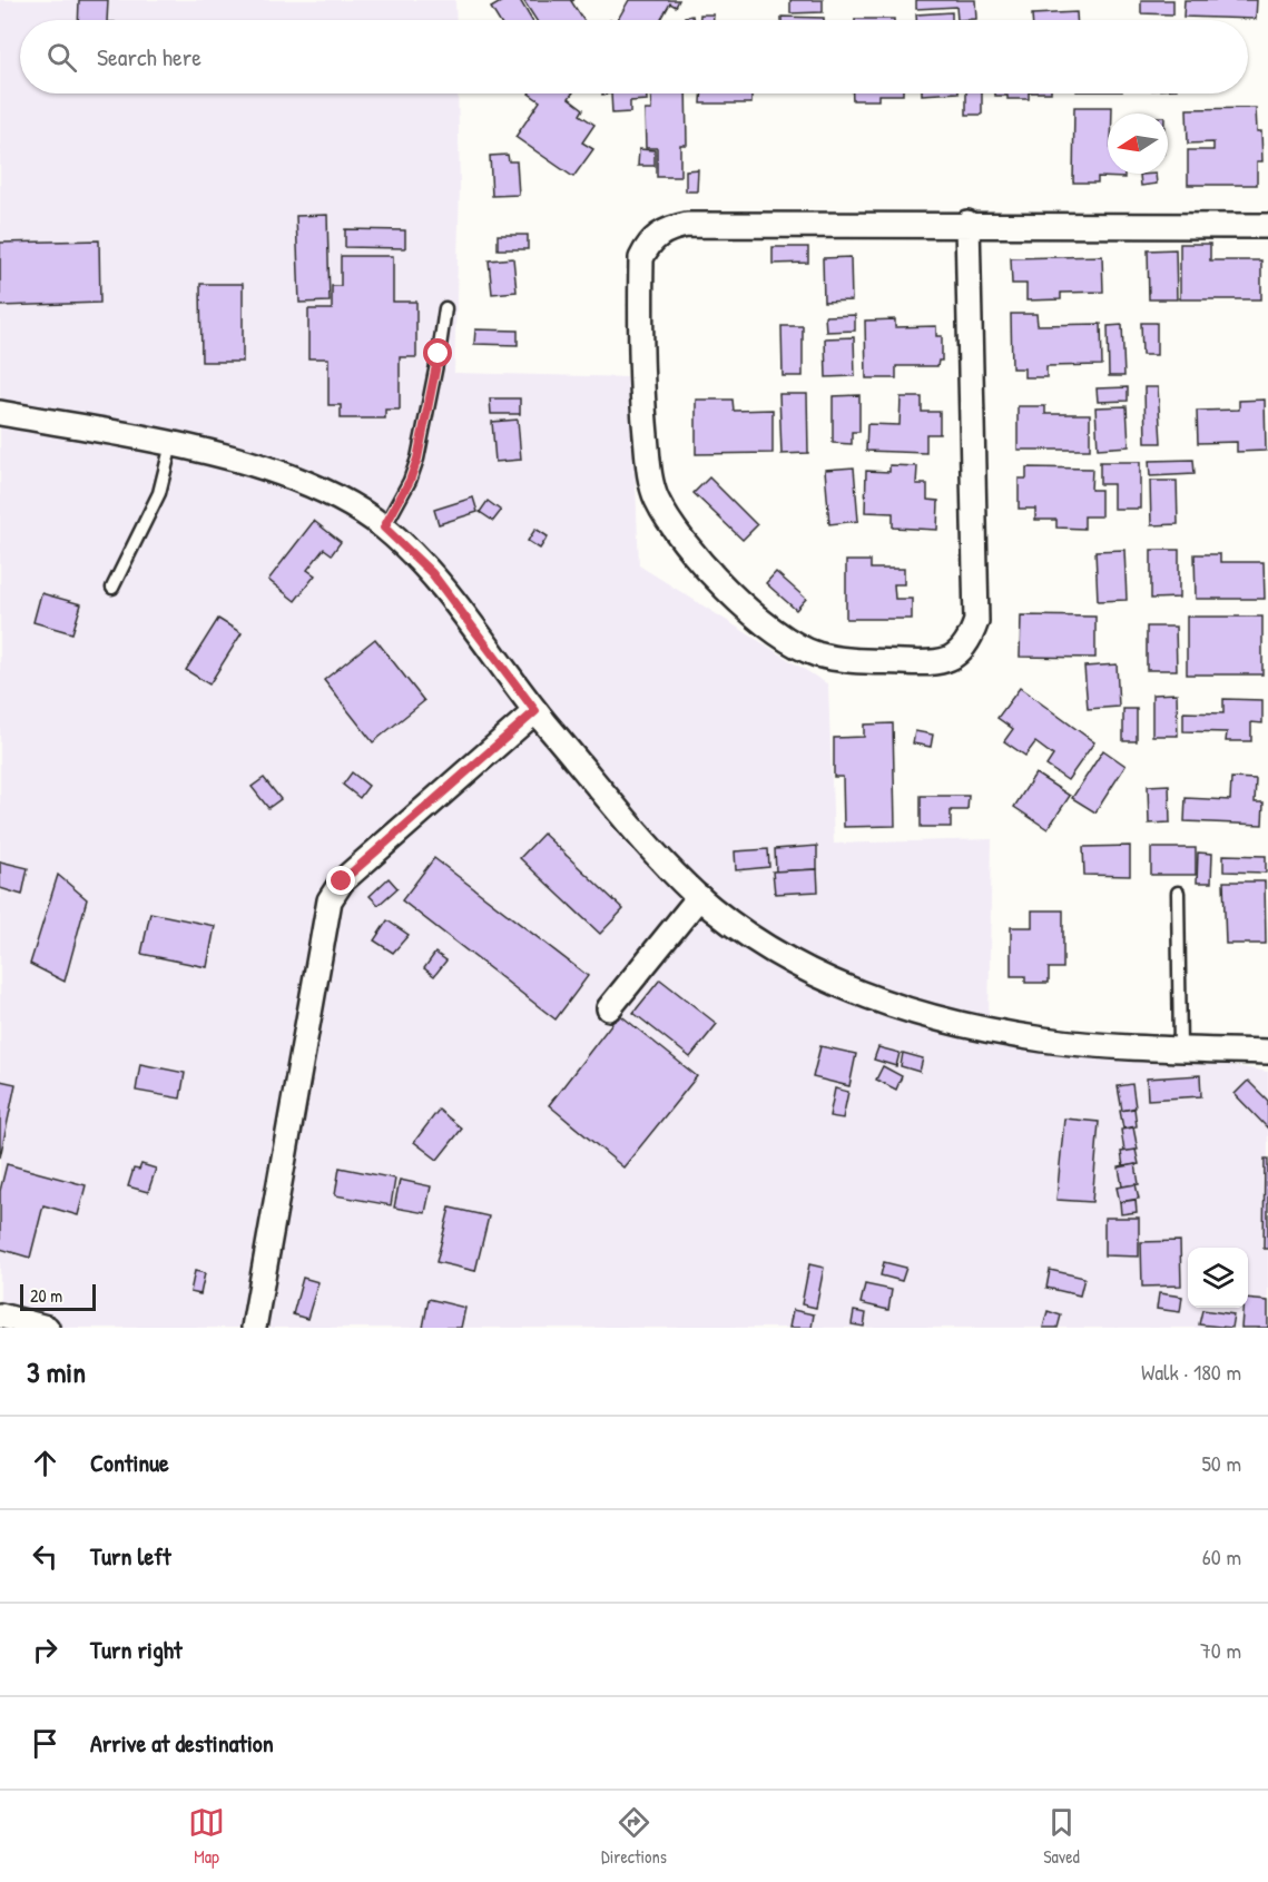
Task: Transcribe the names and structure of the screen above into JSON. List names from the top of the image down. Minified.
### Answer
{"scale_bar":"20 m","north":"left","page":{"search":"Search here","scale":"20 m","heading":["3 min","Walk · 180 m"],"list":[["Continue","50 m"],["Turn left","60 m"],["Turn right","70 m"],"Arrive at destination"],"nav":["Map","Directions","Saved"]}}
